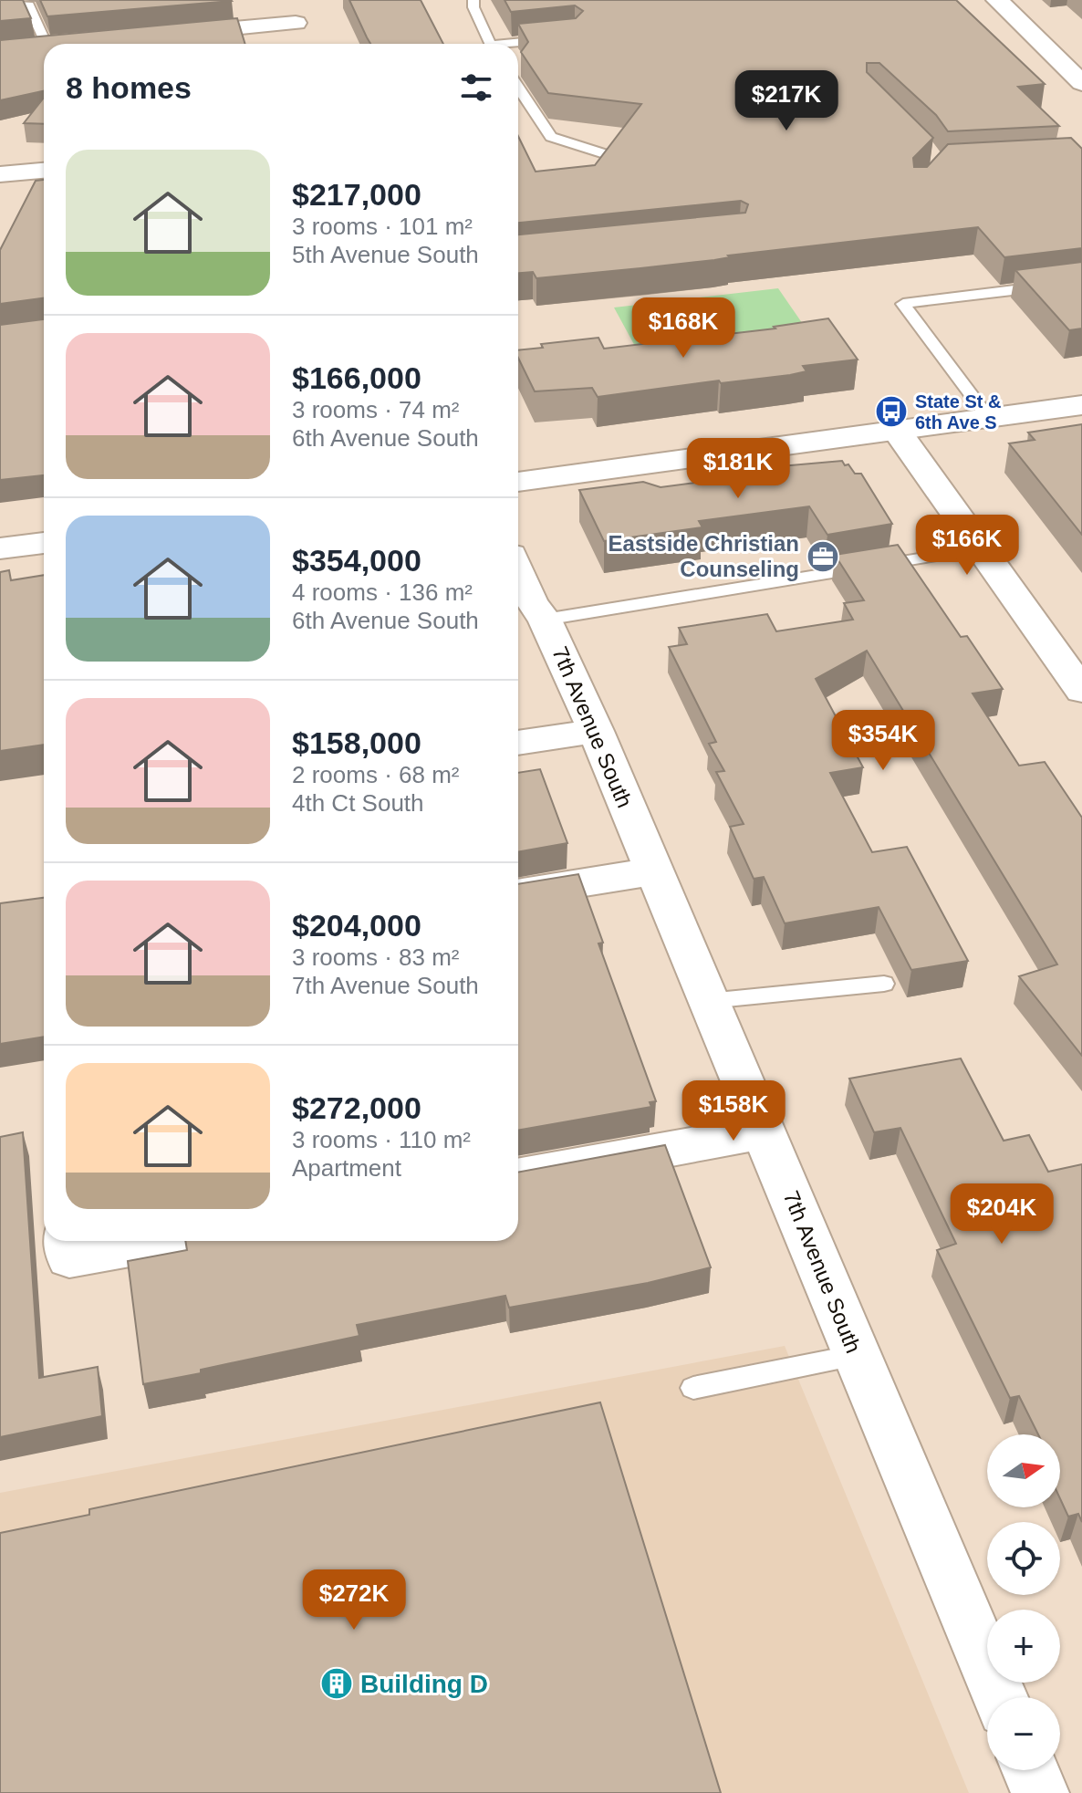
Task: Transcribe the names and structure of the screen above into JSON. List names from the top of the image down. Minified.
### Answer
{"streets":{"street":["7th Avenue South"]},"places":{"bus stop":["State St & 6th Ave S"],"office":["Eastside Christian Counseling"],"building":["Building D"]},"north":"right","page":{"heading":"8 homes","price":["$217K","$168K","$181K","$166K","$354K","$158K","$204K","$272K"],"list":[{"name":"$217,000","note":"3 rooms · 101 m² · 5th Avenue South"},{"name":"$166,000","note":"3 rooms · 74 m² · 6th Avenue South"},{"name":"$354,000","note":"4 rooms · 136 m² · 6th Avenue South"},{"name":"$158,000","note":"2 rooms · 68 m² · 4th Ct South"},{"name":"$204,000","note":"3 rooms · 83 m² · 7th Avenue South"},{"name":"$272,000","note":"3 rooms · 110 m² · Apartment"}],"map_buttons":["+","−"]}}
